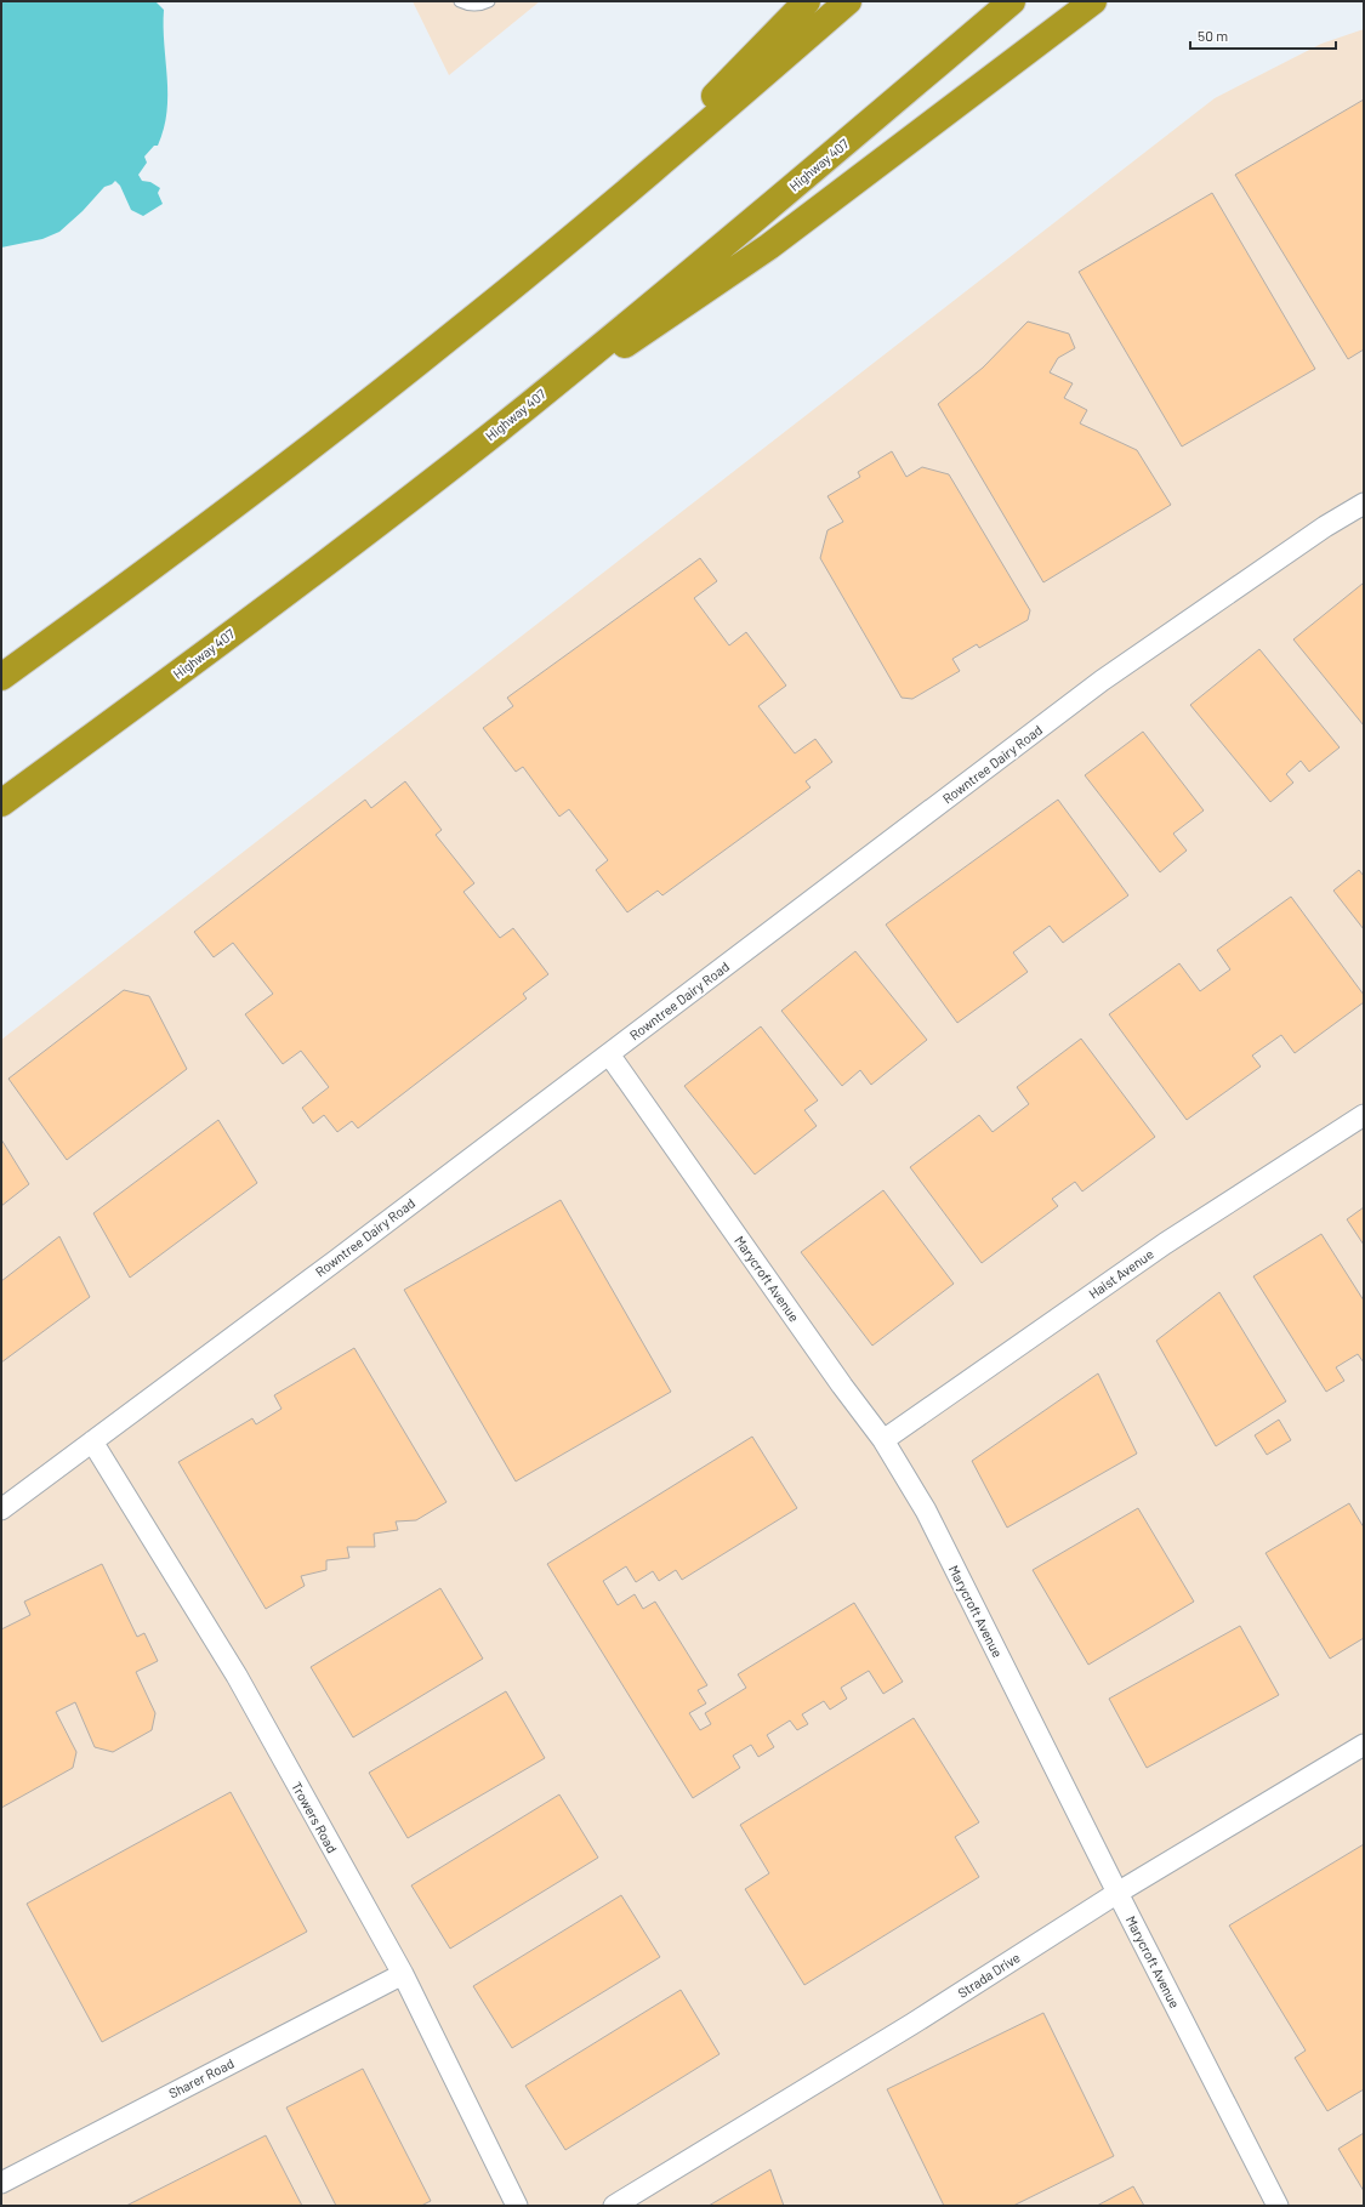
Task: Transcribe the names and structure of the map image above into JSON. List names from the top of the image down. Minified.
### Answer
{"streets":{"highway":["Highway 407"],"street":["Rowntree Dairy Road","Haist Avenue","Marycroft Avenue","Trowers Road","Strada Drive","Sharer Road"]},"crossings":[["Rowntree Dairy Road","Marycroft Avenue"],["Rowntree Dairy Road","Trowers Road"],["Haist Avenue","Marycroft Avenue"],["Marycroft Avenue","Strada Drive"],["Trowers Road","Sharer Road"]],"scale_bar":"50 m"}
